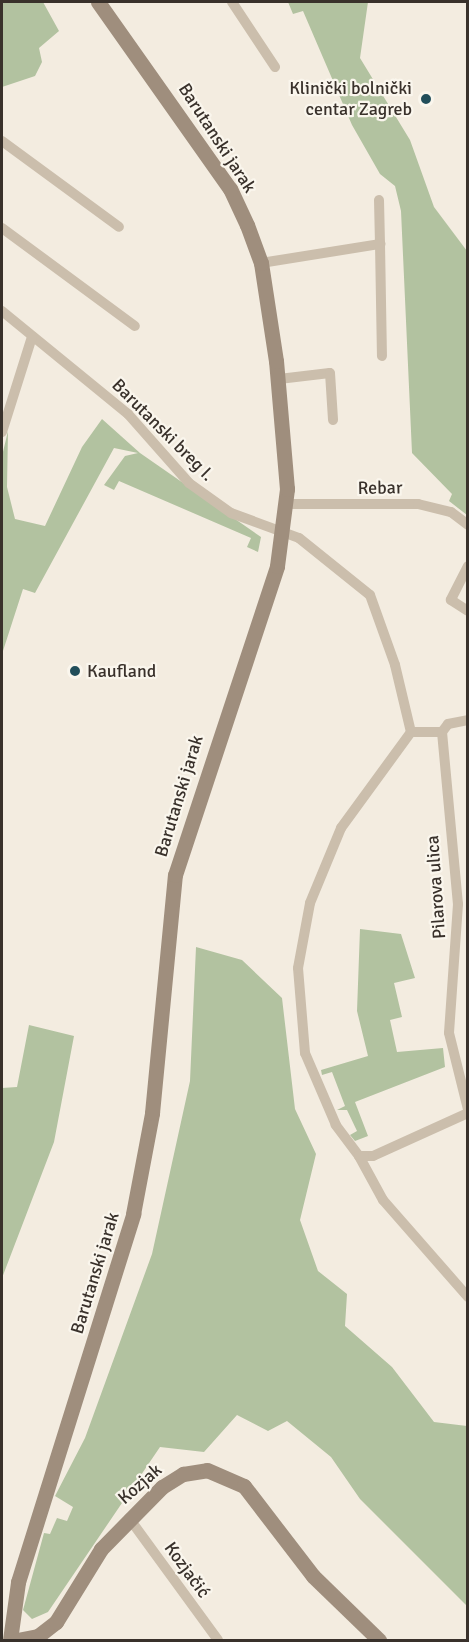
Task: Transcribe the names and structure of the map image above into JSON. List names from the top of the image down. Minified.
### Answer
{"streets":{"street":["Barutanski jarak","Barutanski breg I.","Rebar","Pilarova ulica","Kozjak","Kozjačić"]},"crossings":[["Barutanski jarak","Barutanski breg I."],["Barutanski jarak","Rebar"],["Kozjak","Kozjačić"]],"places":["Klinički bolnički centar Zagreb","Kaufland"]}
